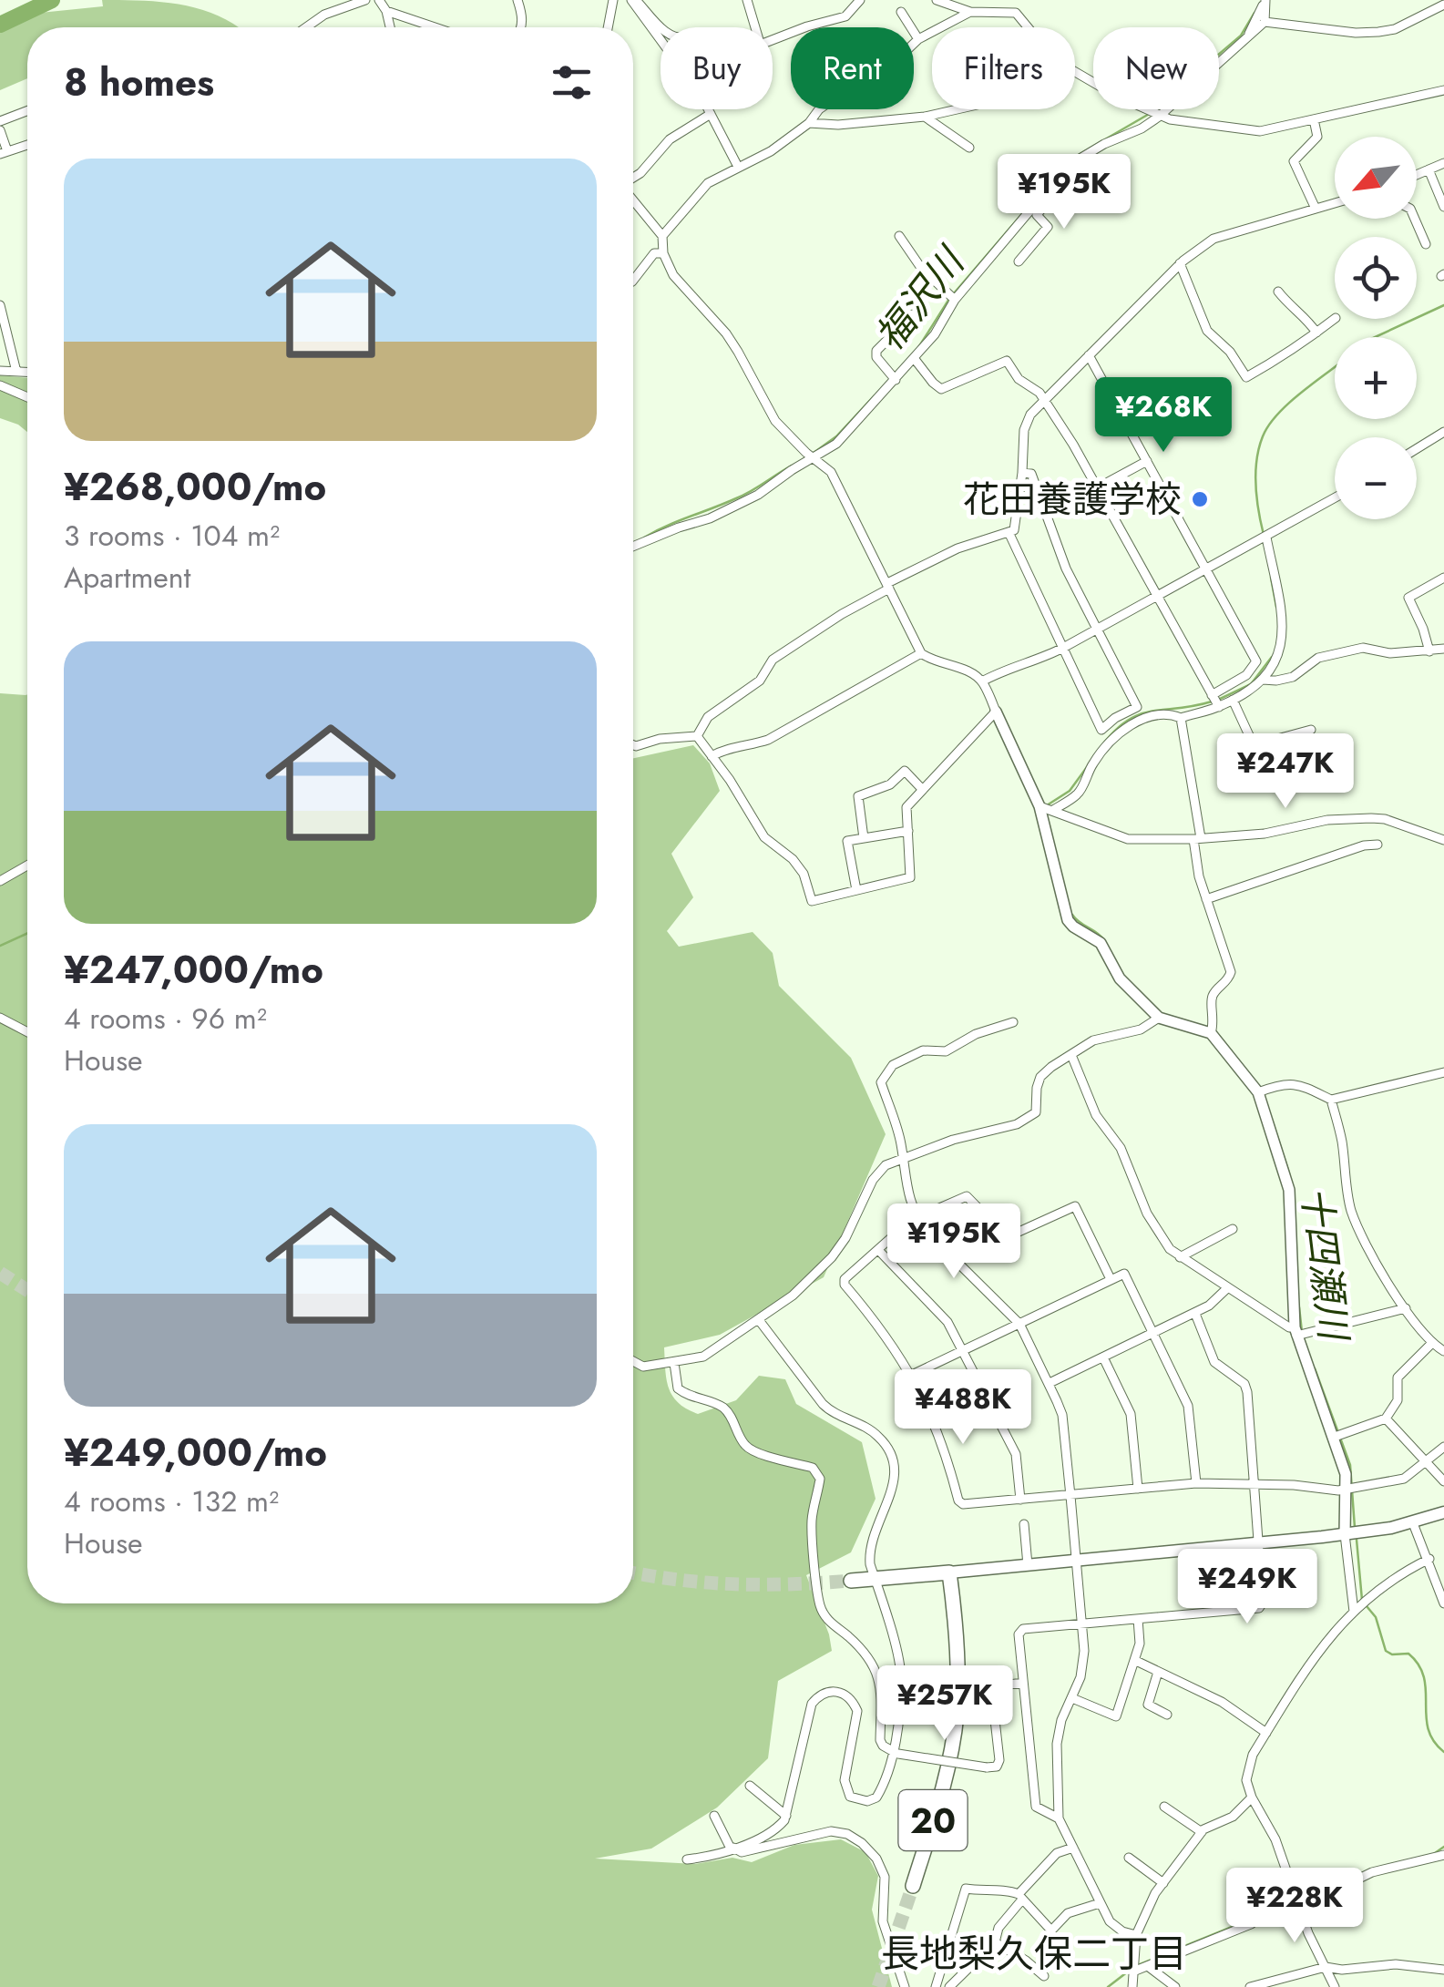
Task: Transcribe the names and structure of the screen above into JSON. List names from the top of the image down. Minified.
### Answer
{"streets":{"highway":["20"]},"districts":["長地梨久保二丁目"],"water":["福沢川","十四瀬川"],"places":["花田養護学校"],"north":"bottom left","page":{"chip":["Buy","Rent","Filters","New"],"heading":"8 homes","map_buttons":["+","−"],"list":[{"name":"¥268,000/mo","note":"3 rooms · 104 m² · Apartment"},{"name":"¥247,000/mo","note":"4 rooms · 96 m² · House"},{"name":"¥249,000/mo","note":"4 rooms · 132 m² · House"}],"price":["¥195K","¥268K","¥247K","¥195K","¥488K","¥249K","¥257K","¥228K"]}}
